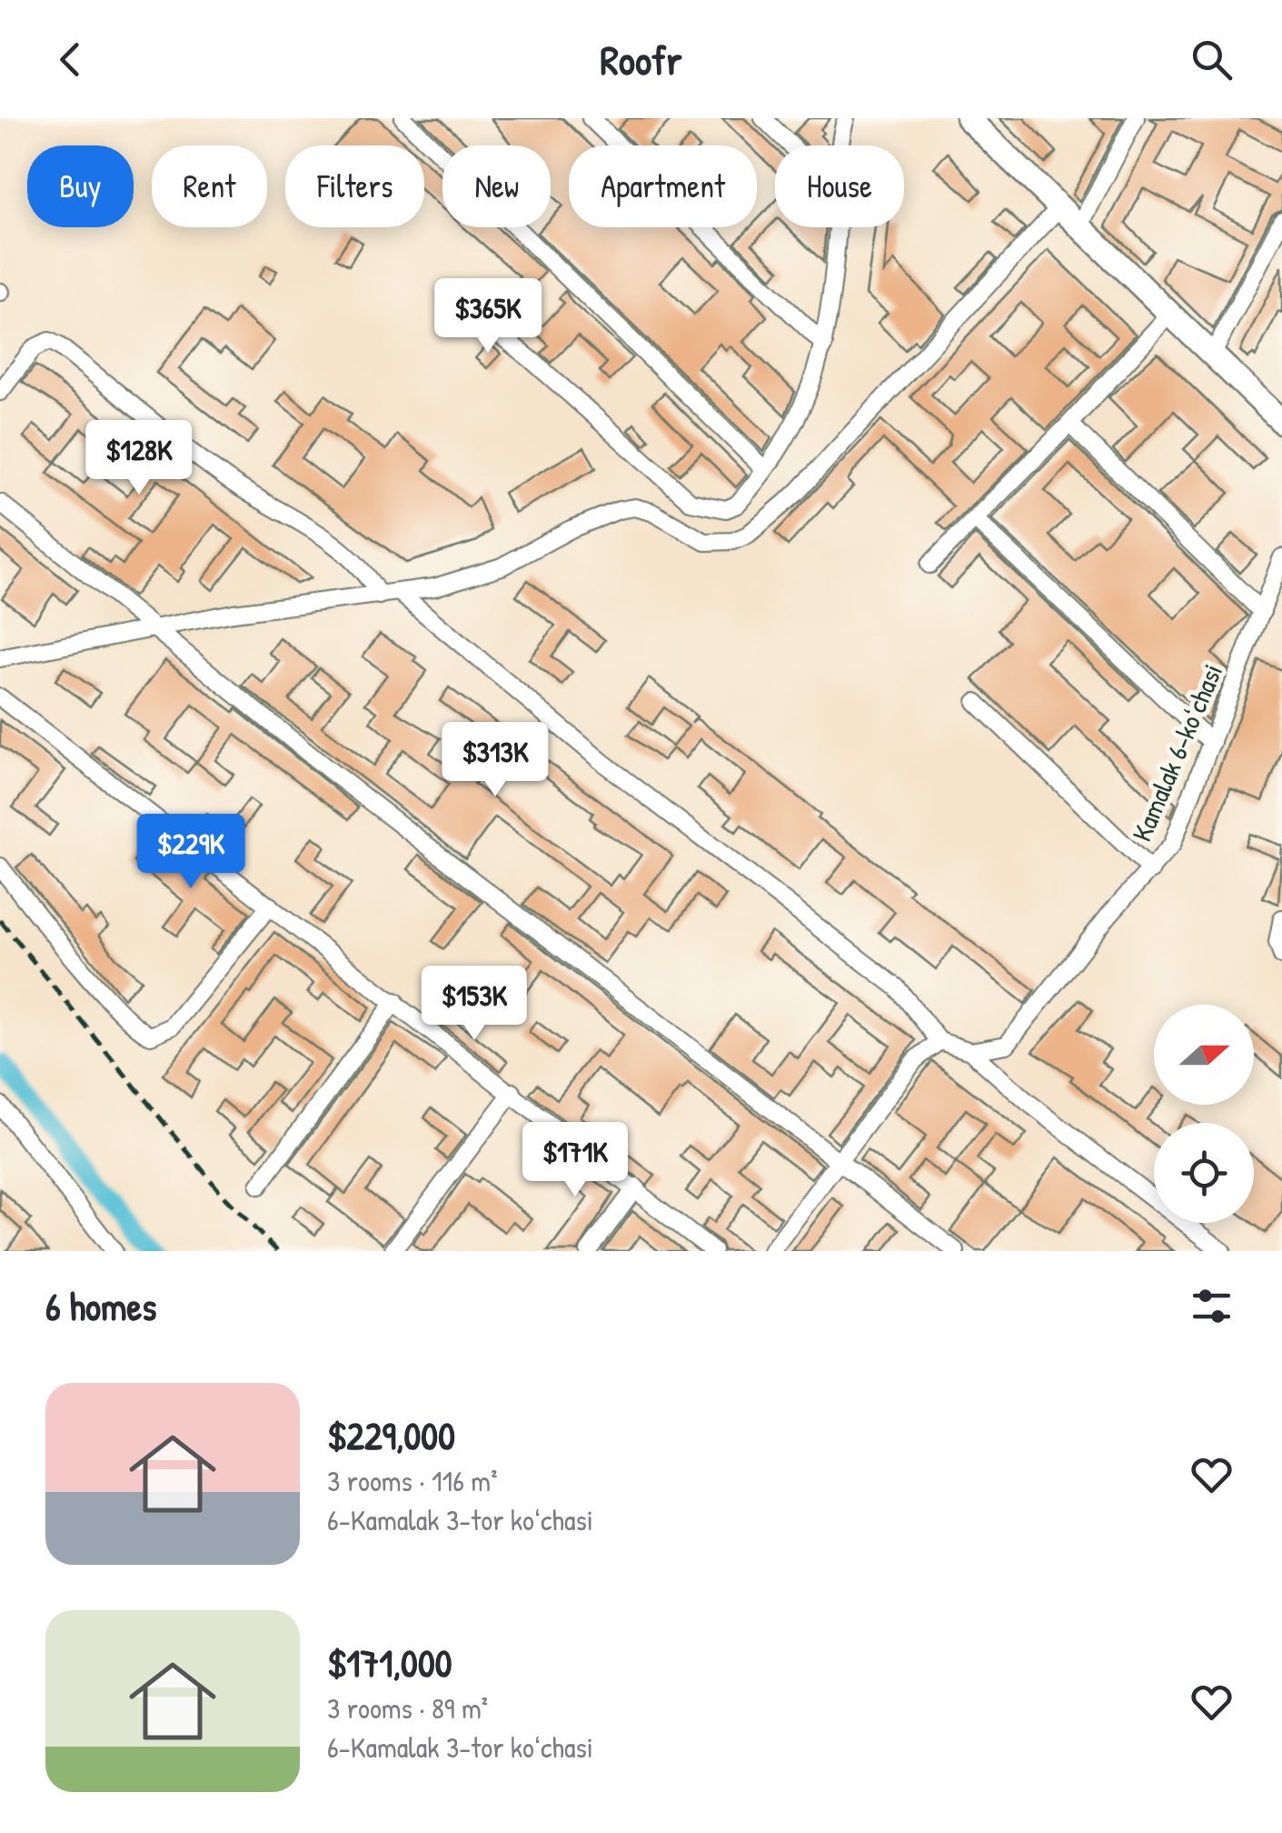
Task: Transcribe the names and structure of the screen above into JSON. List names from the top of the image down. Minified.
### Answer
{"streets":{"street":["Kamalak 6-koʻchasi"]},"north":"right","page":{"header":"Roofr","chip":["Buy","Rent","Filters","New","Apartment","House"],"price":["$365K","$128K","$313K","$229K","$153K","$171K"],"heading":"6 homes","list":[{"name":"$229,000","note":"3 rooms · 116 m² · 6-Kamalak 3-tor koʻchasi"},{"name":"$171,000","note":"3 rooms · 89 m² · 6-Kamalak 3-tor koʻchasi"}]}}
